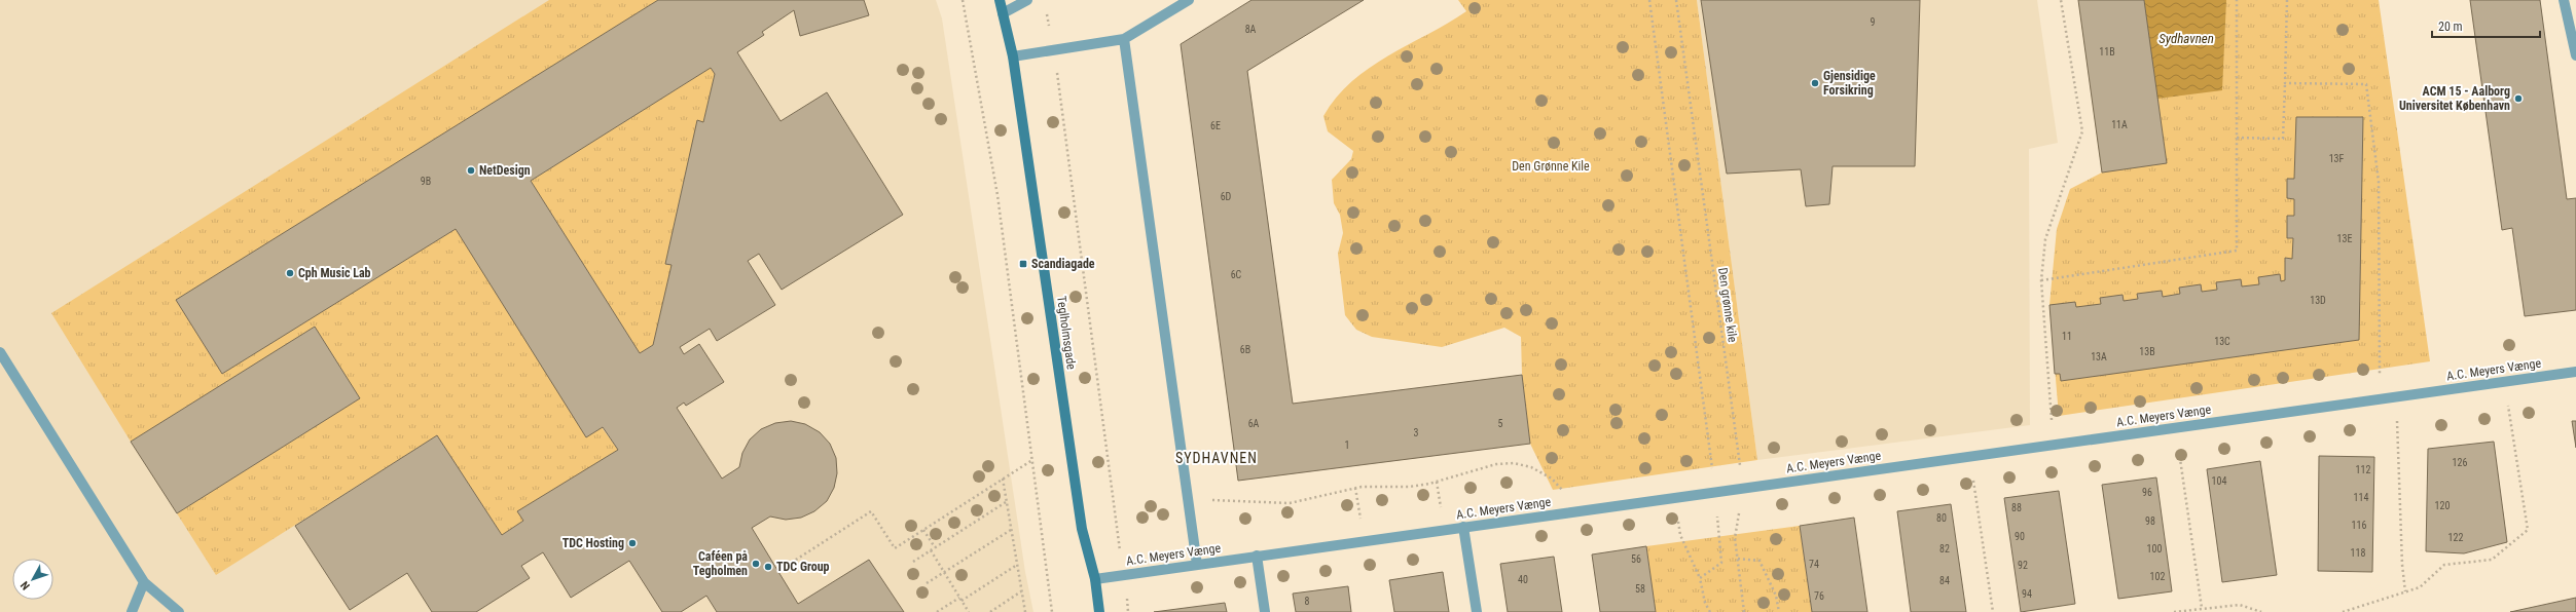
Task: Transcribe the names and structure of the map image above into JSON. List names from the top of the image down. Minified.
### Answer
{"streets":{"street":["Teglholmsgade","A.C. Meyers Vænge"],"path":["Den grønne kile"]},"crossings":[["Den grønne kile","A.C. Meyers Vænge"],["Teglholmsgade","A.C. Meyers Vænge"]],"districts":["SYDHAVNEN"],"water":["Sydhavnen"],"parks":["Den Grønne Kile"],"places":{"other":["Gjensidige Forsikring","ACM 15 - Aalborg Universitet København","NetDesign","Cph Music Lab","TDC Hosting","Caféen på Tegholmen","TDC Group"],"transit":["Scandiagade"]},"house_numbers":["9","8A","11B","11A","6E","13F","9B","6D","13E","6C","13D","11","13C","6B","13B","13A","6A","5","3","1","126","112","104","96","114","120","88","80","98","116","90","122","82","100","118","56","74","92","102","40","84","58","94","76","8"],"scale_bar":"20 m","north":"bottom left"}
